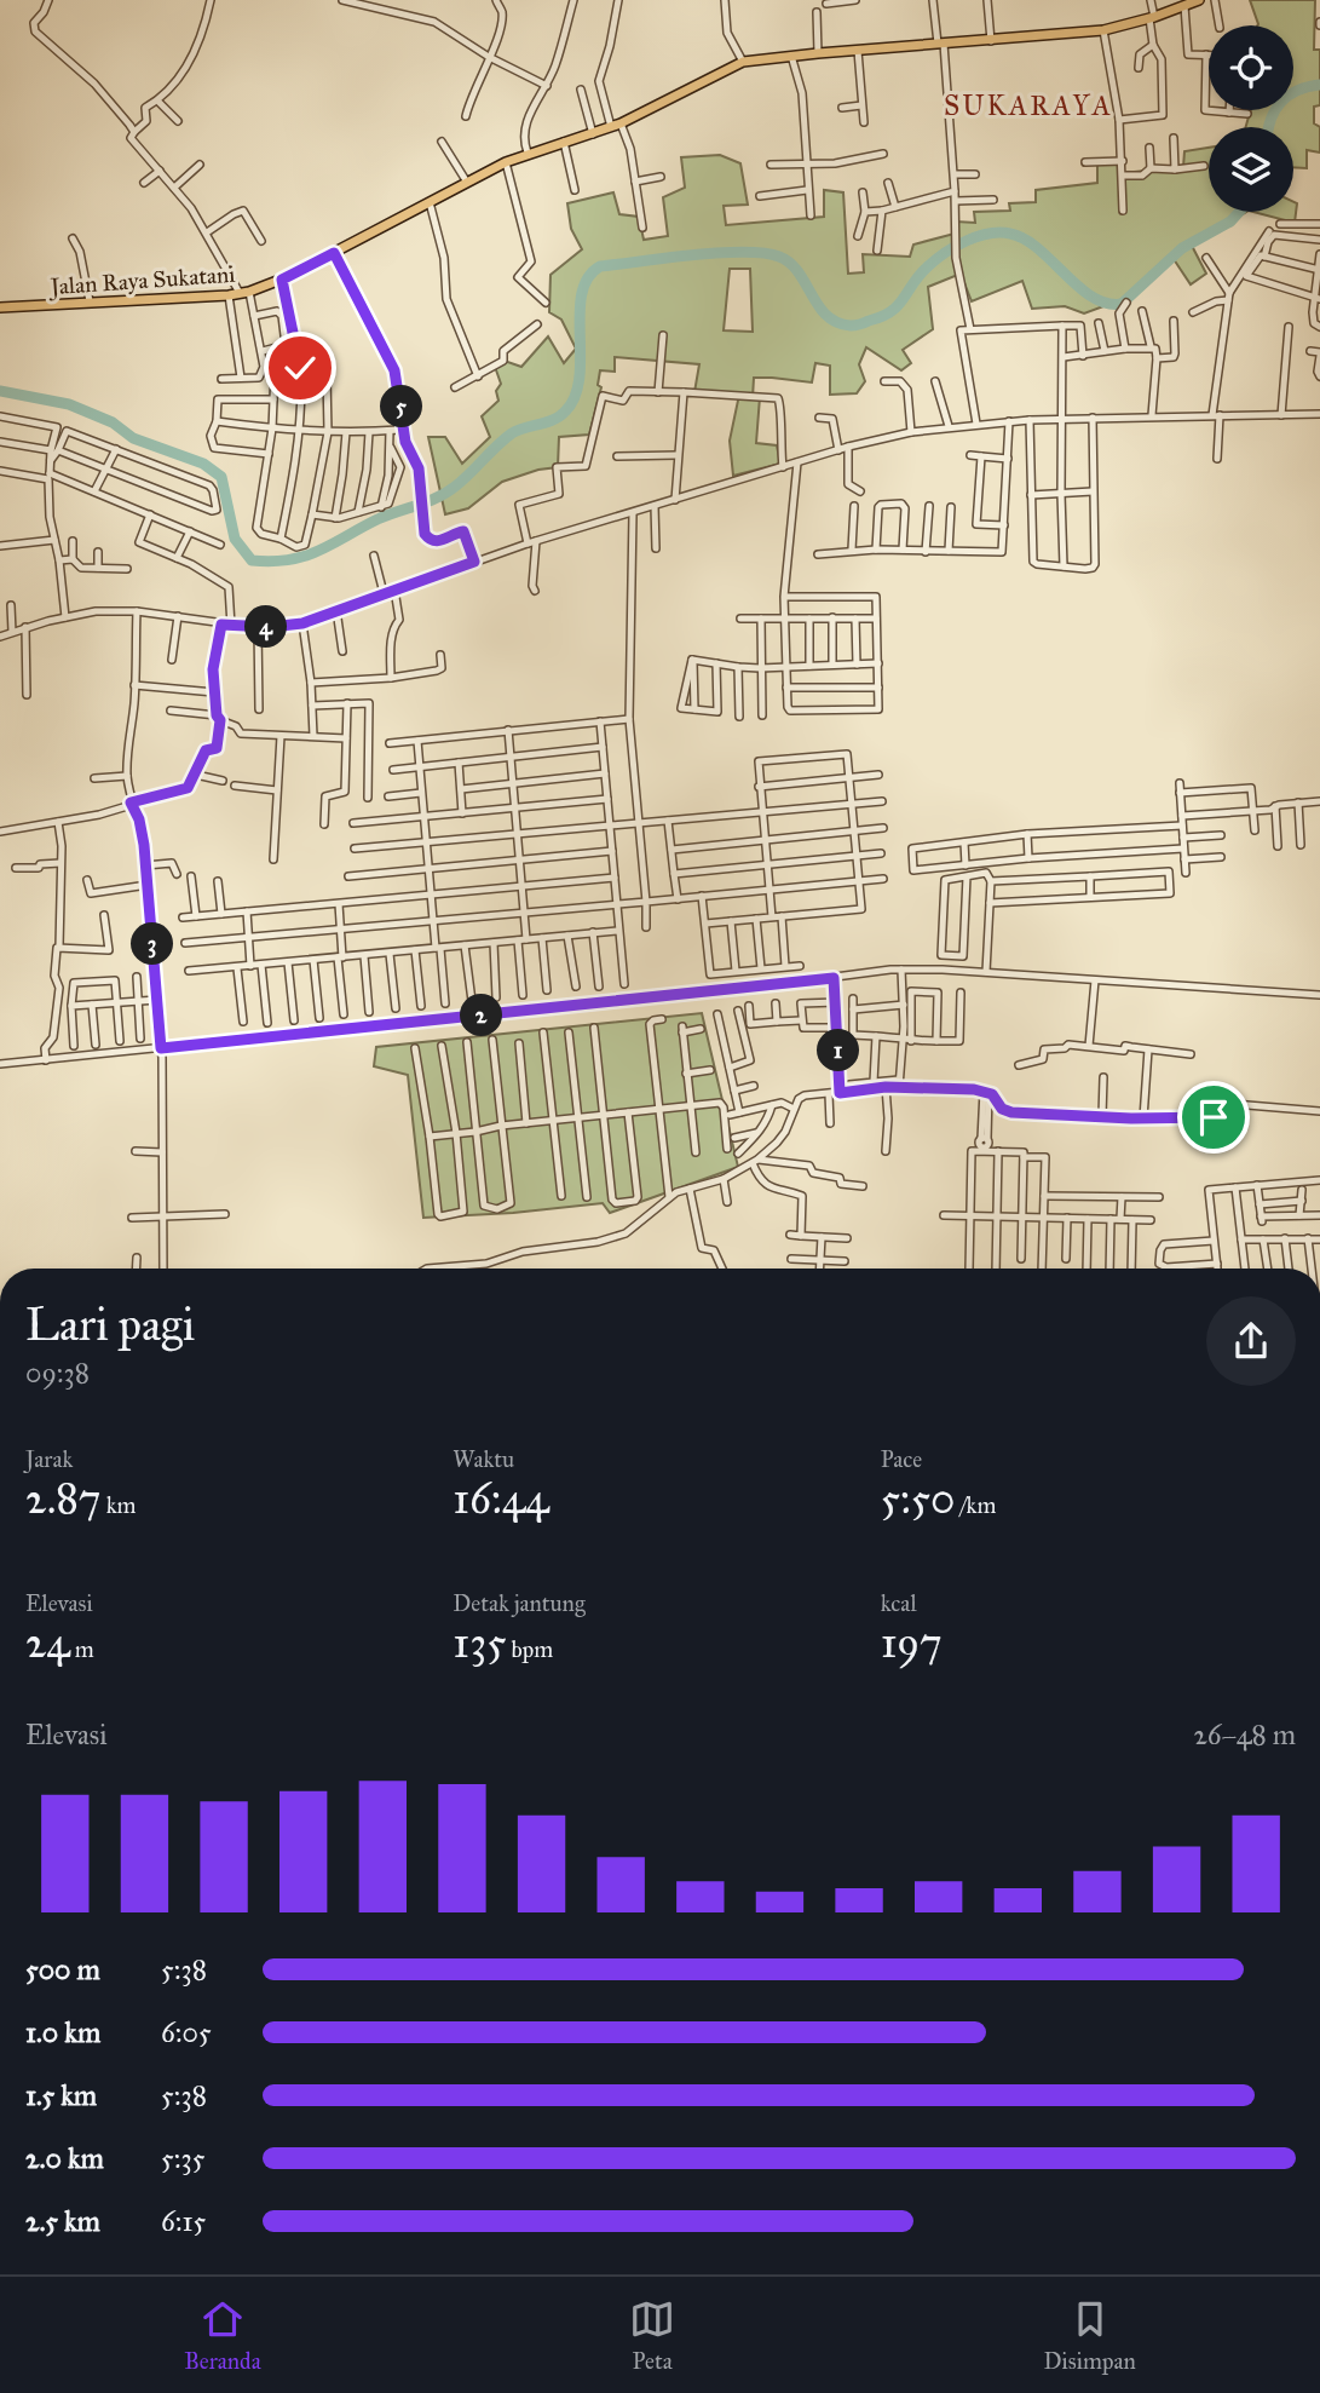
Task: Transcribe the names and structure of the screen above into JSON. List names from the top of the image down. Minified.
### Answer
{"streets":{"main road":["Jalan Raya Sukatani"]},"districts":["SUKARAYA"],"page":{"pins":["5","4","3","2","1"],"heading":["Lari pagi","09:38"],"stats":[["Jarak","2.87 km"],["Waktu","16:44"],["Pace","5:50 /km"],["Elevasi","24 m"],["Detak jantung","135 bpm"],["kcal","197"]],"chart":["Elevasi","26–48 m"],"list":[{"name":"500 m","note":"5:38"},{"name":"1.0 km","note":"6:05"},{"name":"1.5 km","note":"5:38"},{"name":"2.0 km","note":"5:35"},{"name":"2.5 km","note":"6:15"}],"tabs":["Beranda","Peta","Disimpan"]}}
